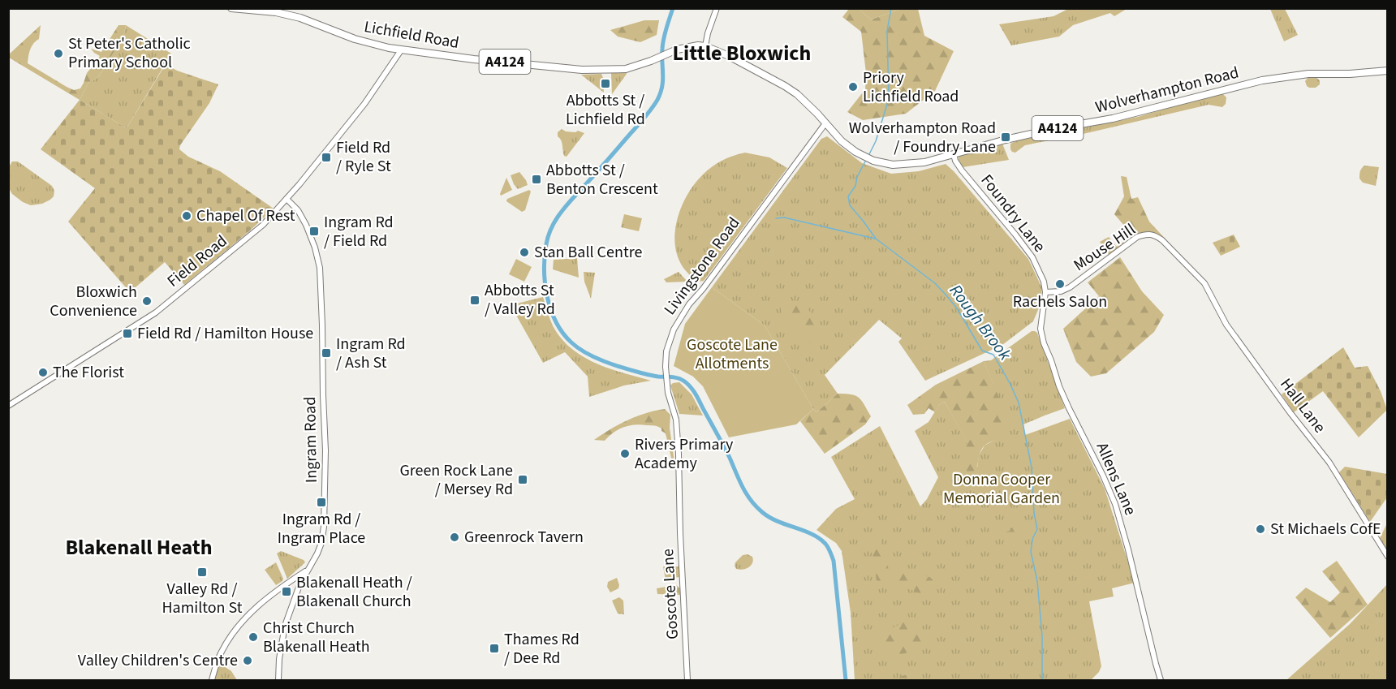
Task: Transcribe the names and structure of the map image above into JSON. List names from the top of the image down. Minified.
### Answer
{"streets":{"main road":["Lichfield Road","A4124","Wolverhampton Road"],"street":["Foundry Lane","Mouse Hill","Field Road","Livingstone Road","Hall Lane","Ingram Road","Allens Lane","Goscote Lane"]},"crossings":[["Lichfield Road","Wolverhampton Road"],["Lichfield Road","Field Road"],["Lichfield Road","Livingstone Road"],["Wolverhampton Road","Foundry Lane"],["Wolverhampton Road","Livingstone Road"],["Foundry Lane","Mouse Hill"],["Foundry Lane","Allens Lane"],["Mouse Hill","Hall Lane"],["Mouse Hill","Allens Lane"],["Field Road","Ingram Road"],["Livingstone Road","Goscote Lane"]],"districts":["Little Bloxwich","Blakenall Heath"],"water":["Rough Brook"],"parks":["Goscote Lane Allotments","Donna Cooper Memorial Garden"],"places":{"other":["St Peter's Catholic Primary School","Priory Lichfield Road","Chapel Of Rest","Stan Ball Centre","Rachels Salon","Bloxwich Convenience","The Florist","Rivers Primary Academy","St Michaels CofE","Greenrock Tavern","Christ Church Blakenall Heath","Valley Children's Centre"],"transit":["Abbotts St / Lichfield Rd","Wolverhampton Road / Foundry Lane","Field Rd / Ryle St","Abbotts St / Benton Crescent","Ingram Rd / Field Rd","Abbotts St / Valley Rd","Field Rd / Hamilton House","Ingram Rd / Ash St","Green Rock Lane / Mersey Rd","Ingram Rd / Ingram Place","Valley Rd / Hamilton St","Blakenall Heath / Blakenall Church","Thames Rd / Dee Rd"]}}
